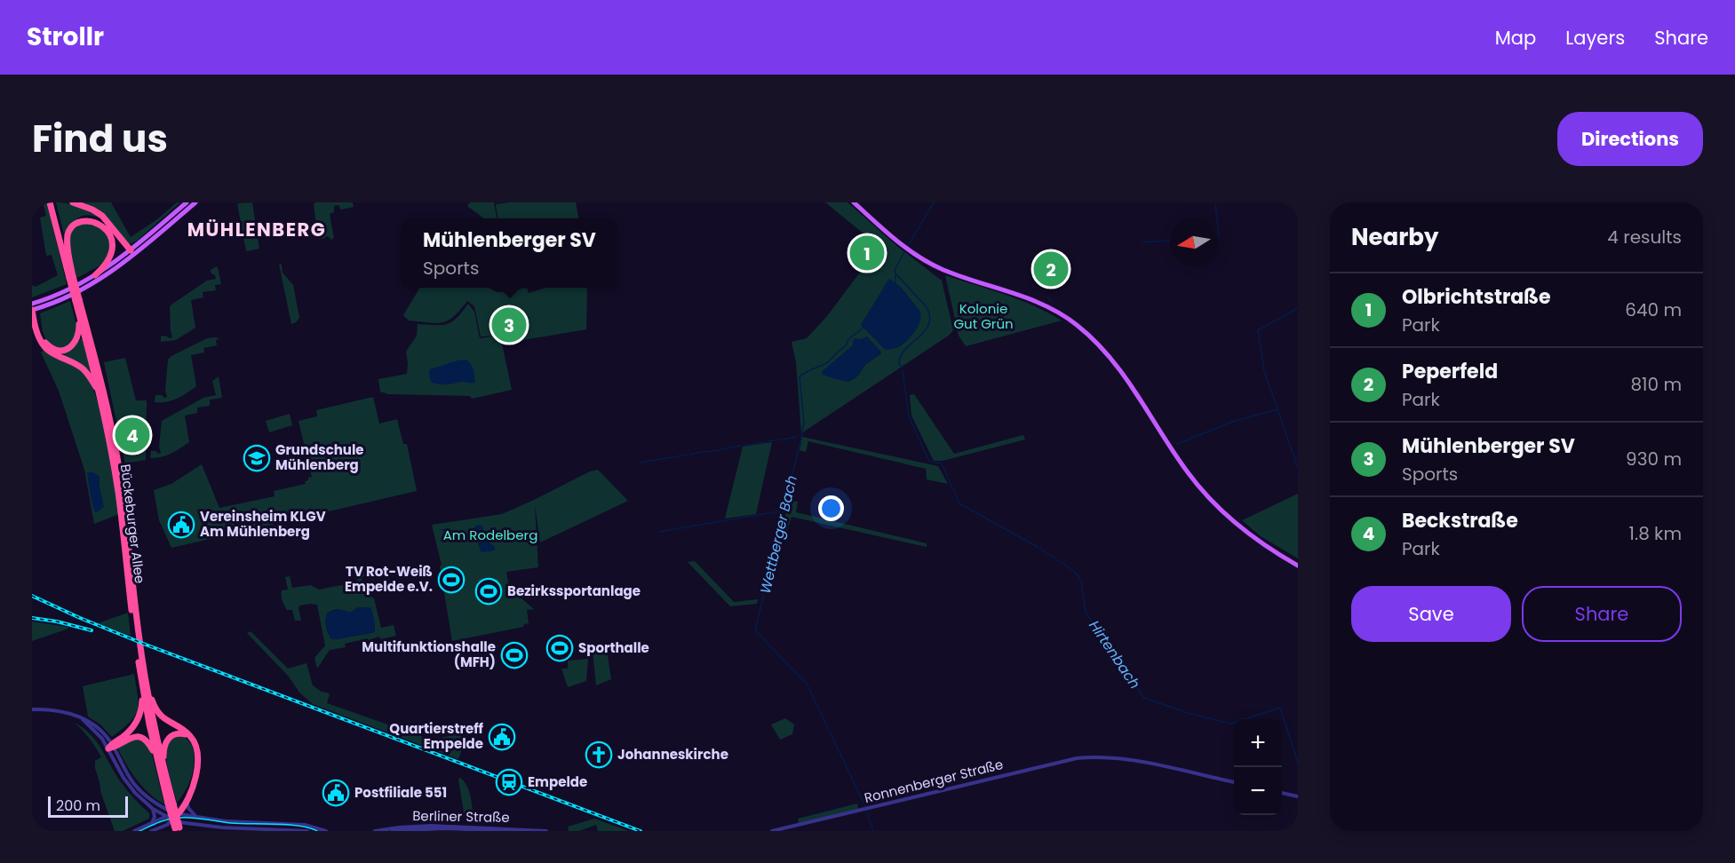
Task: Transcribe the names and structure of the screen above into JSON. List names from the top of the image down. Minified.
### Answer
{"streets":{"highway":["Bückeburger Allee"],"street":["Ronnenberger Straße","Berliner Straße"]},"districts":["MÜHLENBERG"],"water":["Wettberger Bach","Hirtenbach"],"parks":["Kolonie Gut Grün","Am Rodelberg"],"places":{"school or university":["Grundschule Mühlenberg"],"public building":["Vereinsheim KLGV Am Mühlenberg","Quartierstreff Empelde","Postfiliale 551"],"sports":["TV Rot-Weiß Empelde e.V.","Bezirkssportanlage","Sporthalle","Multifunktionshalle (MFH)"],"church":["Johanneskirche"],"station":["Empelde"]},"scale_bar":"200 m","north":"left","page":{"header":"Strollr","nav":["Map","Layers","Share"],"title":"Find us","buttons":["Directions",["Save","Share"]],"heading":["Nearby","4 results"],"popup":["Mühlenberger SV","Sports"],"pins":["1","2","3","4"],"list":[{"mark":"1","name":"Olbrichtstraße","note":"Park","value":"640 m"},{"mark":"2","name":"Peperfeld","note":"Park","value":"810 m"},{"mark":"3","name":"Mühlenberger SV","note":"Sports","value":"930 m"},{"mark":"4","name":"Beckstraße","note":"Park","value":"1.8 km"}],"map_buttons":["+","−"],"scale":"200 m"}}
